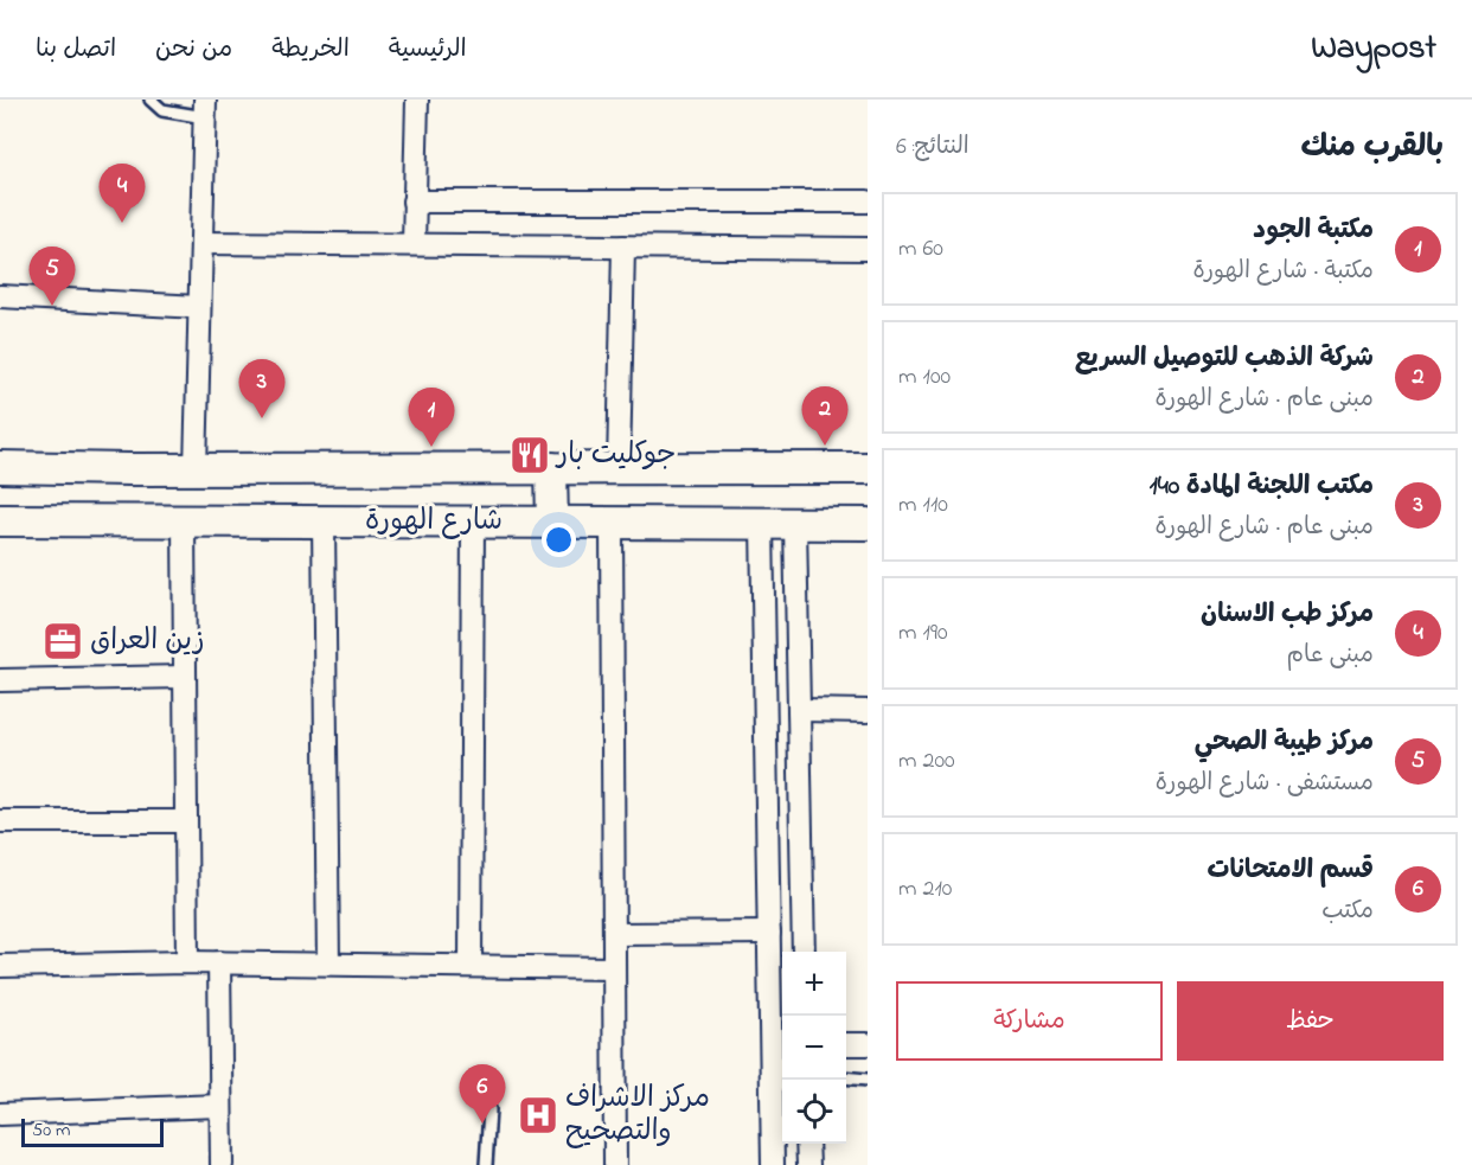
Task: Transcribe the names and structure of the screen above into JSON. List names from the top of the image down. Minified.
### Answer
{"streets":{"main road":["شارع الهورة"]},"places":{"restaurant":["جوكليت بار"],"office":["زين العراق"],"hospital":["مركز الاشراف والتصحيح"]},"scale_bar":"50 m","page":{"header":"Waypost","nav":["الرئيسية","الخريطة","من نحن","اتصل بنا"],"heading":["بالقرب منك","النتائج: 6"],"pins":["4","5","3","2","1","6"],"list":[{"mark":"1","name":"مكتبة الجود","note":"مكتبة · شارع الهورة","value":"60 m"},{"mark":"2","name":"شركة الذهب للتوصيل السريع","note":"مبنى عام · شارع الهورة","value":"100 m"},{"mark":"3","name":"مكتب اللجنة المادة 140","note":"مبنى عام · شارع الهورة","value":"110 m"},{"mark":"4","name":"مركز طب الاسنان","note":"مبنى عام","value":"190 m"},{"mark":"5","name":"مركز طيبة الصحي","note":"مستشفى · شارع الهورة","value":"200 m"},{"mark":"6","name":"قسم الامتحانات","note":"مكتب","value":"210 m"}],"map_buttons":["+","−"],"buttons":["حفظ","مشاركة"],"scale":"50 m"}}
